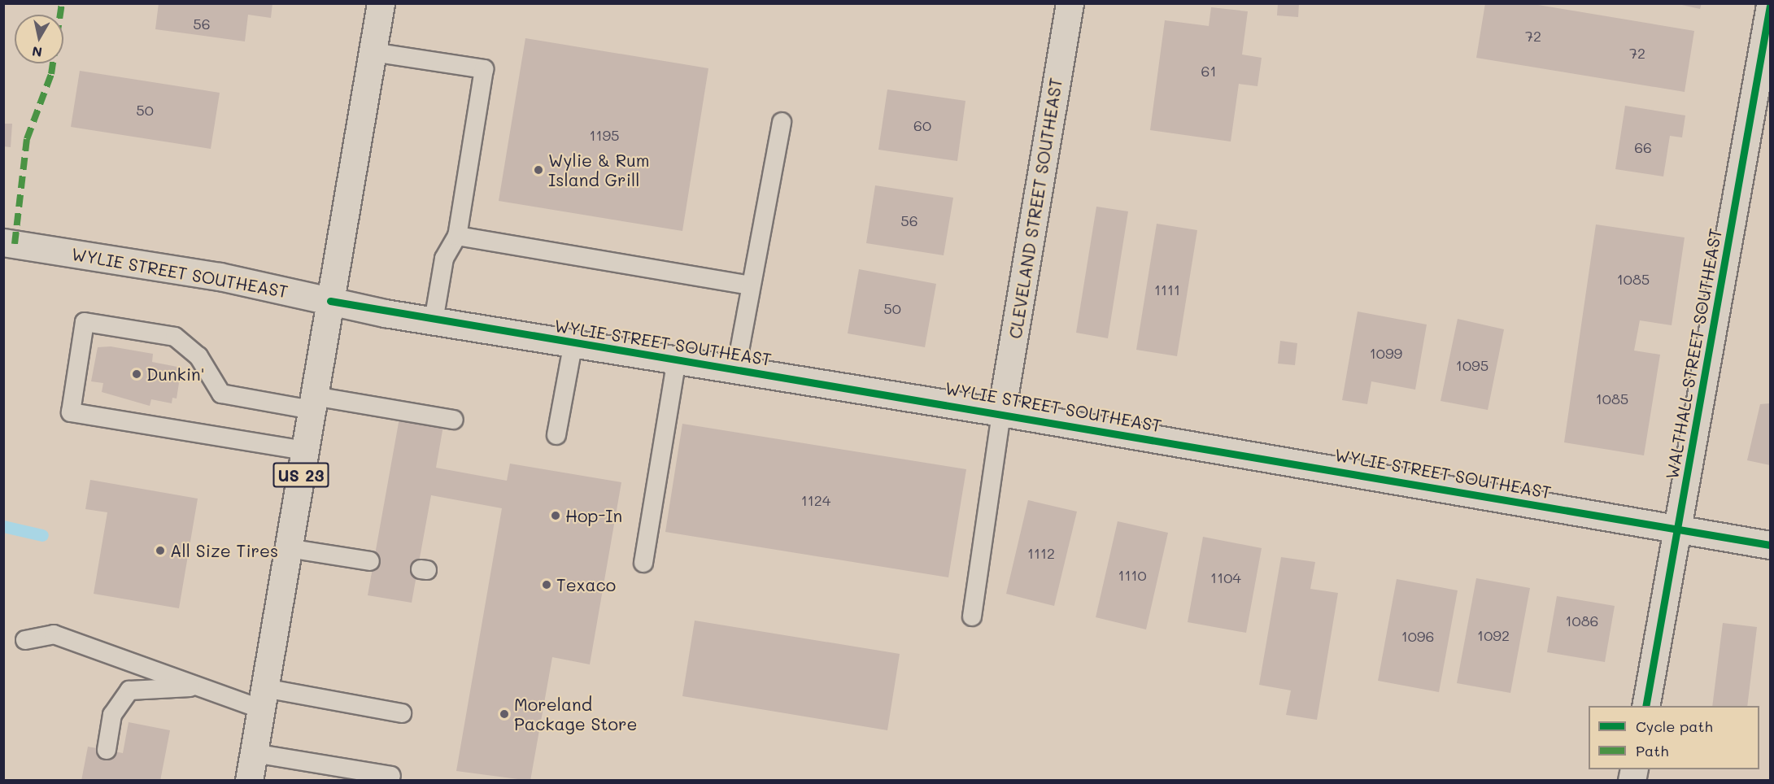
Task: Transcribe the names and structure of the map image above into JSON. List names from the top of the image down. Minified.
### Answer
{"streets":{"main road":["CLEVELAND STREET SOUTHEAST","WYLIE STREET SOUTHEAST","WALTHALL STREET SOUTHEAST","US 23"]},"crossings":[["CLEVELAND STREET SOUTHEAST","WYLIE STREET SOUTHEAST"],["WYLIE STREET SOUTHEAST","WALTHALL STREET SOUTHEAST"],["WYLIE STREET SOUTHEAST","US 23"]],"places":["Wylie & Rum Island Grill","Dunkin'","Hop-In","All Size Tires","Texaco","Moreland Package Store"],"house_numbers":["56","72","72","61","50","60","1195","66","56","1085","1111","50","1099","1095","1085","1124","1112","1110","1104","1086","1092","1096"],"legend":["Cycle path","Path"],"north":"bottom"}
